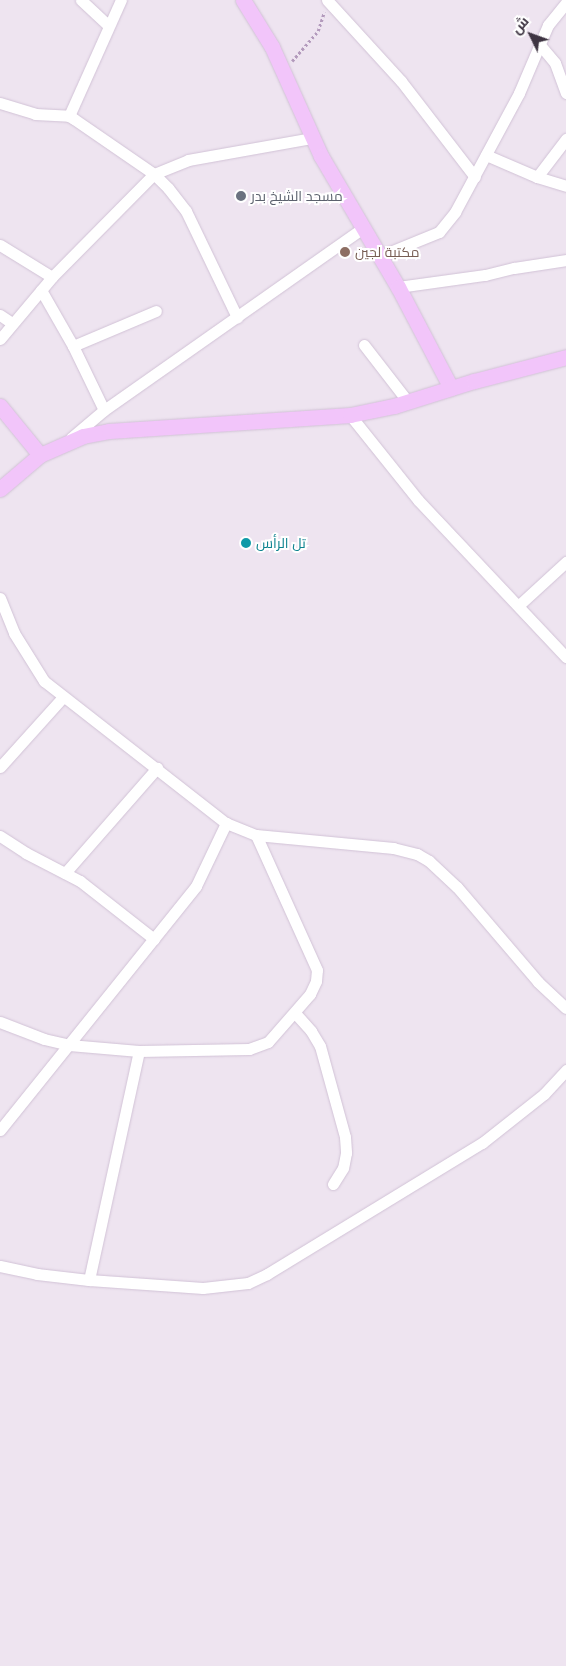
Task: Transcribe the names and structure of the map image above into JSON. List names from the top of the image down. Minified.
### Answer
{"places":["مسجد الشيخ بدر","مكتبة لجين","تل الرأس"],"north":"top left"}
